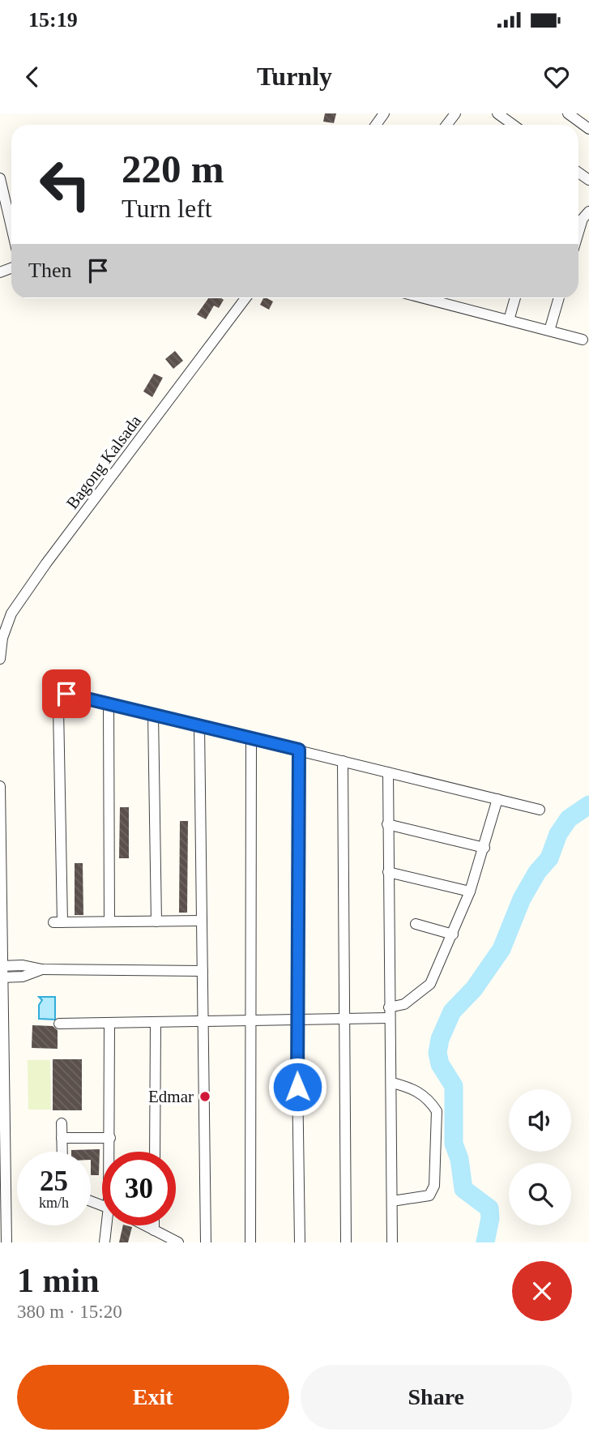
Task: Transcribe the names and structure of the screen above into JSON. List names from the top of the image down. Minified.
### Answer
{"streets":{"street":["Bagong Kalsada"]},"places":["Edmar"],"page":{"status":"15:19","header":"Turnly","turn":["220 m","Turn left"],"then":"Then","speed":"25 km/h","limit":"30","heading":["1 min","380 m · 15:20"],"buttons":["Exit","Share"]}}
